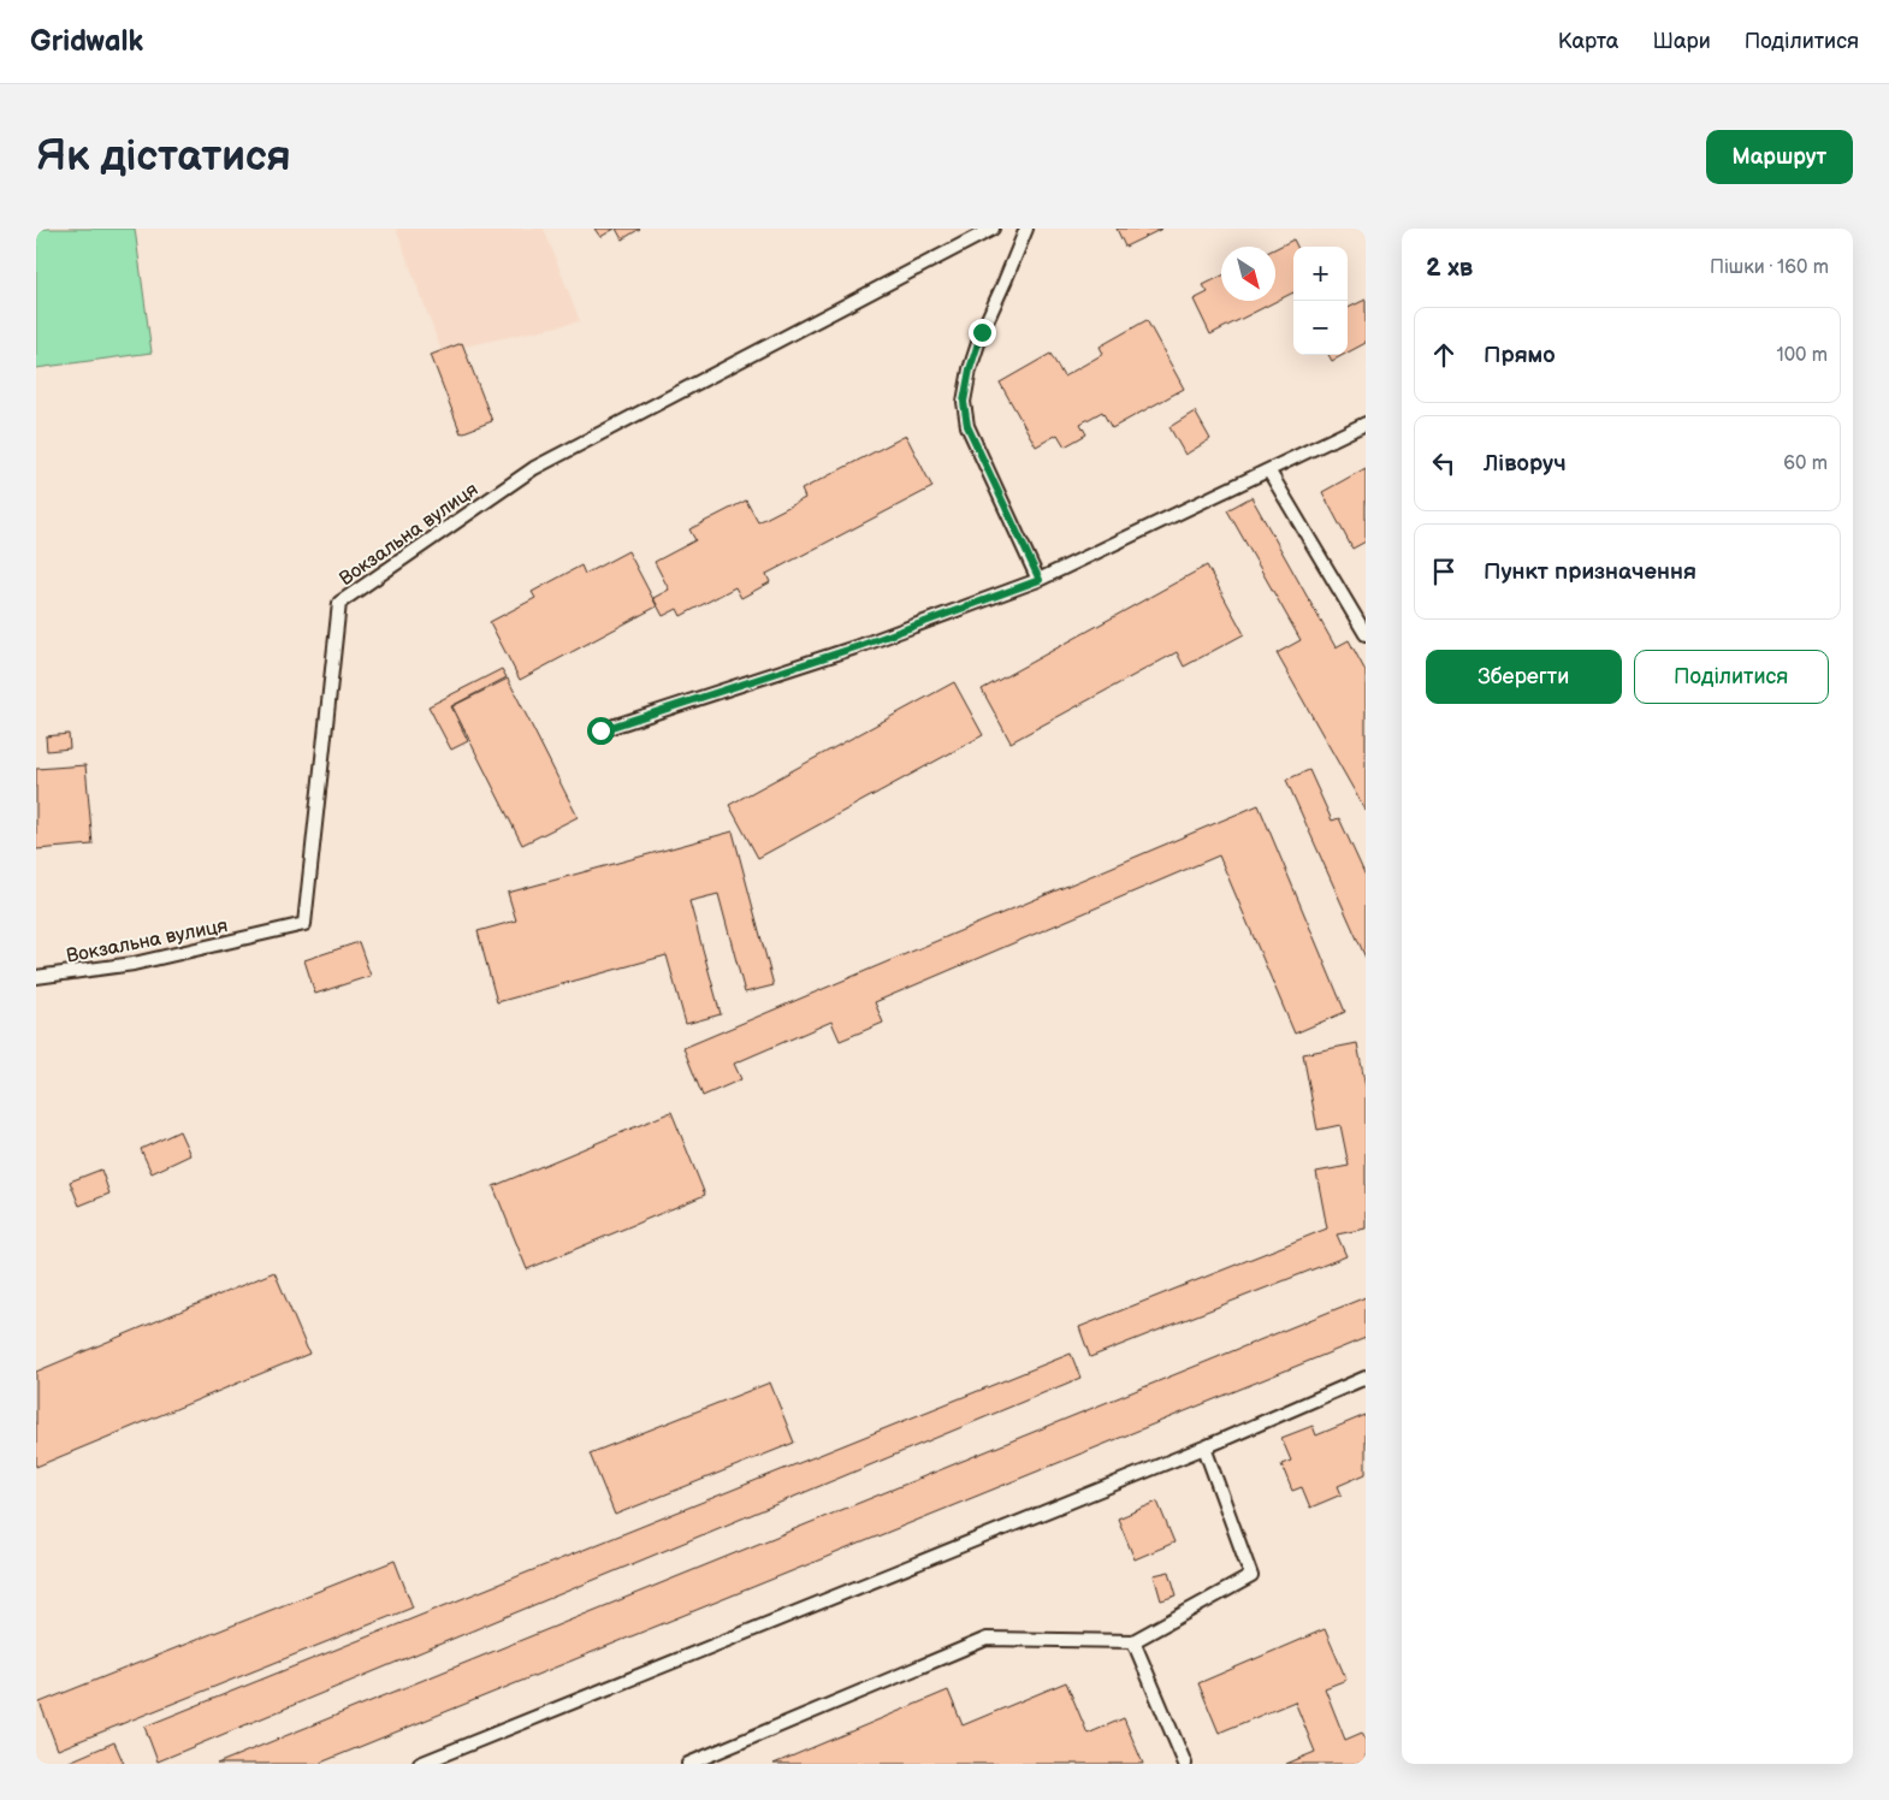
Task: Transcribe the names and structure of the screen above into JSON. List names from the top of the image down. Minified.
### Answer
{"streets":{"lane":["Вокзальна вулиця"]},"north":"bottom right","page":{"header":"Gridwalk","nav":["Карта","Шари","Поділитися"],"buttons":["Маршрут",["Зберегти","Поділитися"]],"title":"Як дістатися","heading":["2 хв","Пішки · 160 m"],"map_buttons":["+","−"],"list":[["Прямо","100 m"],["Ліворуч","60 m"],"Пункт призначення"]}}
